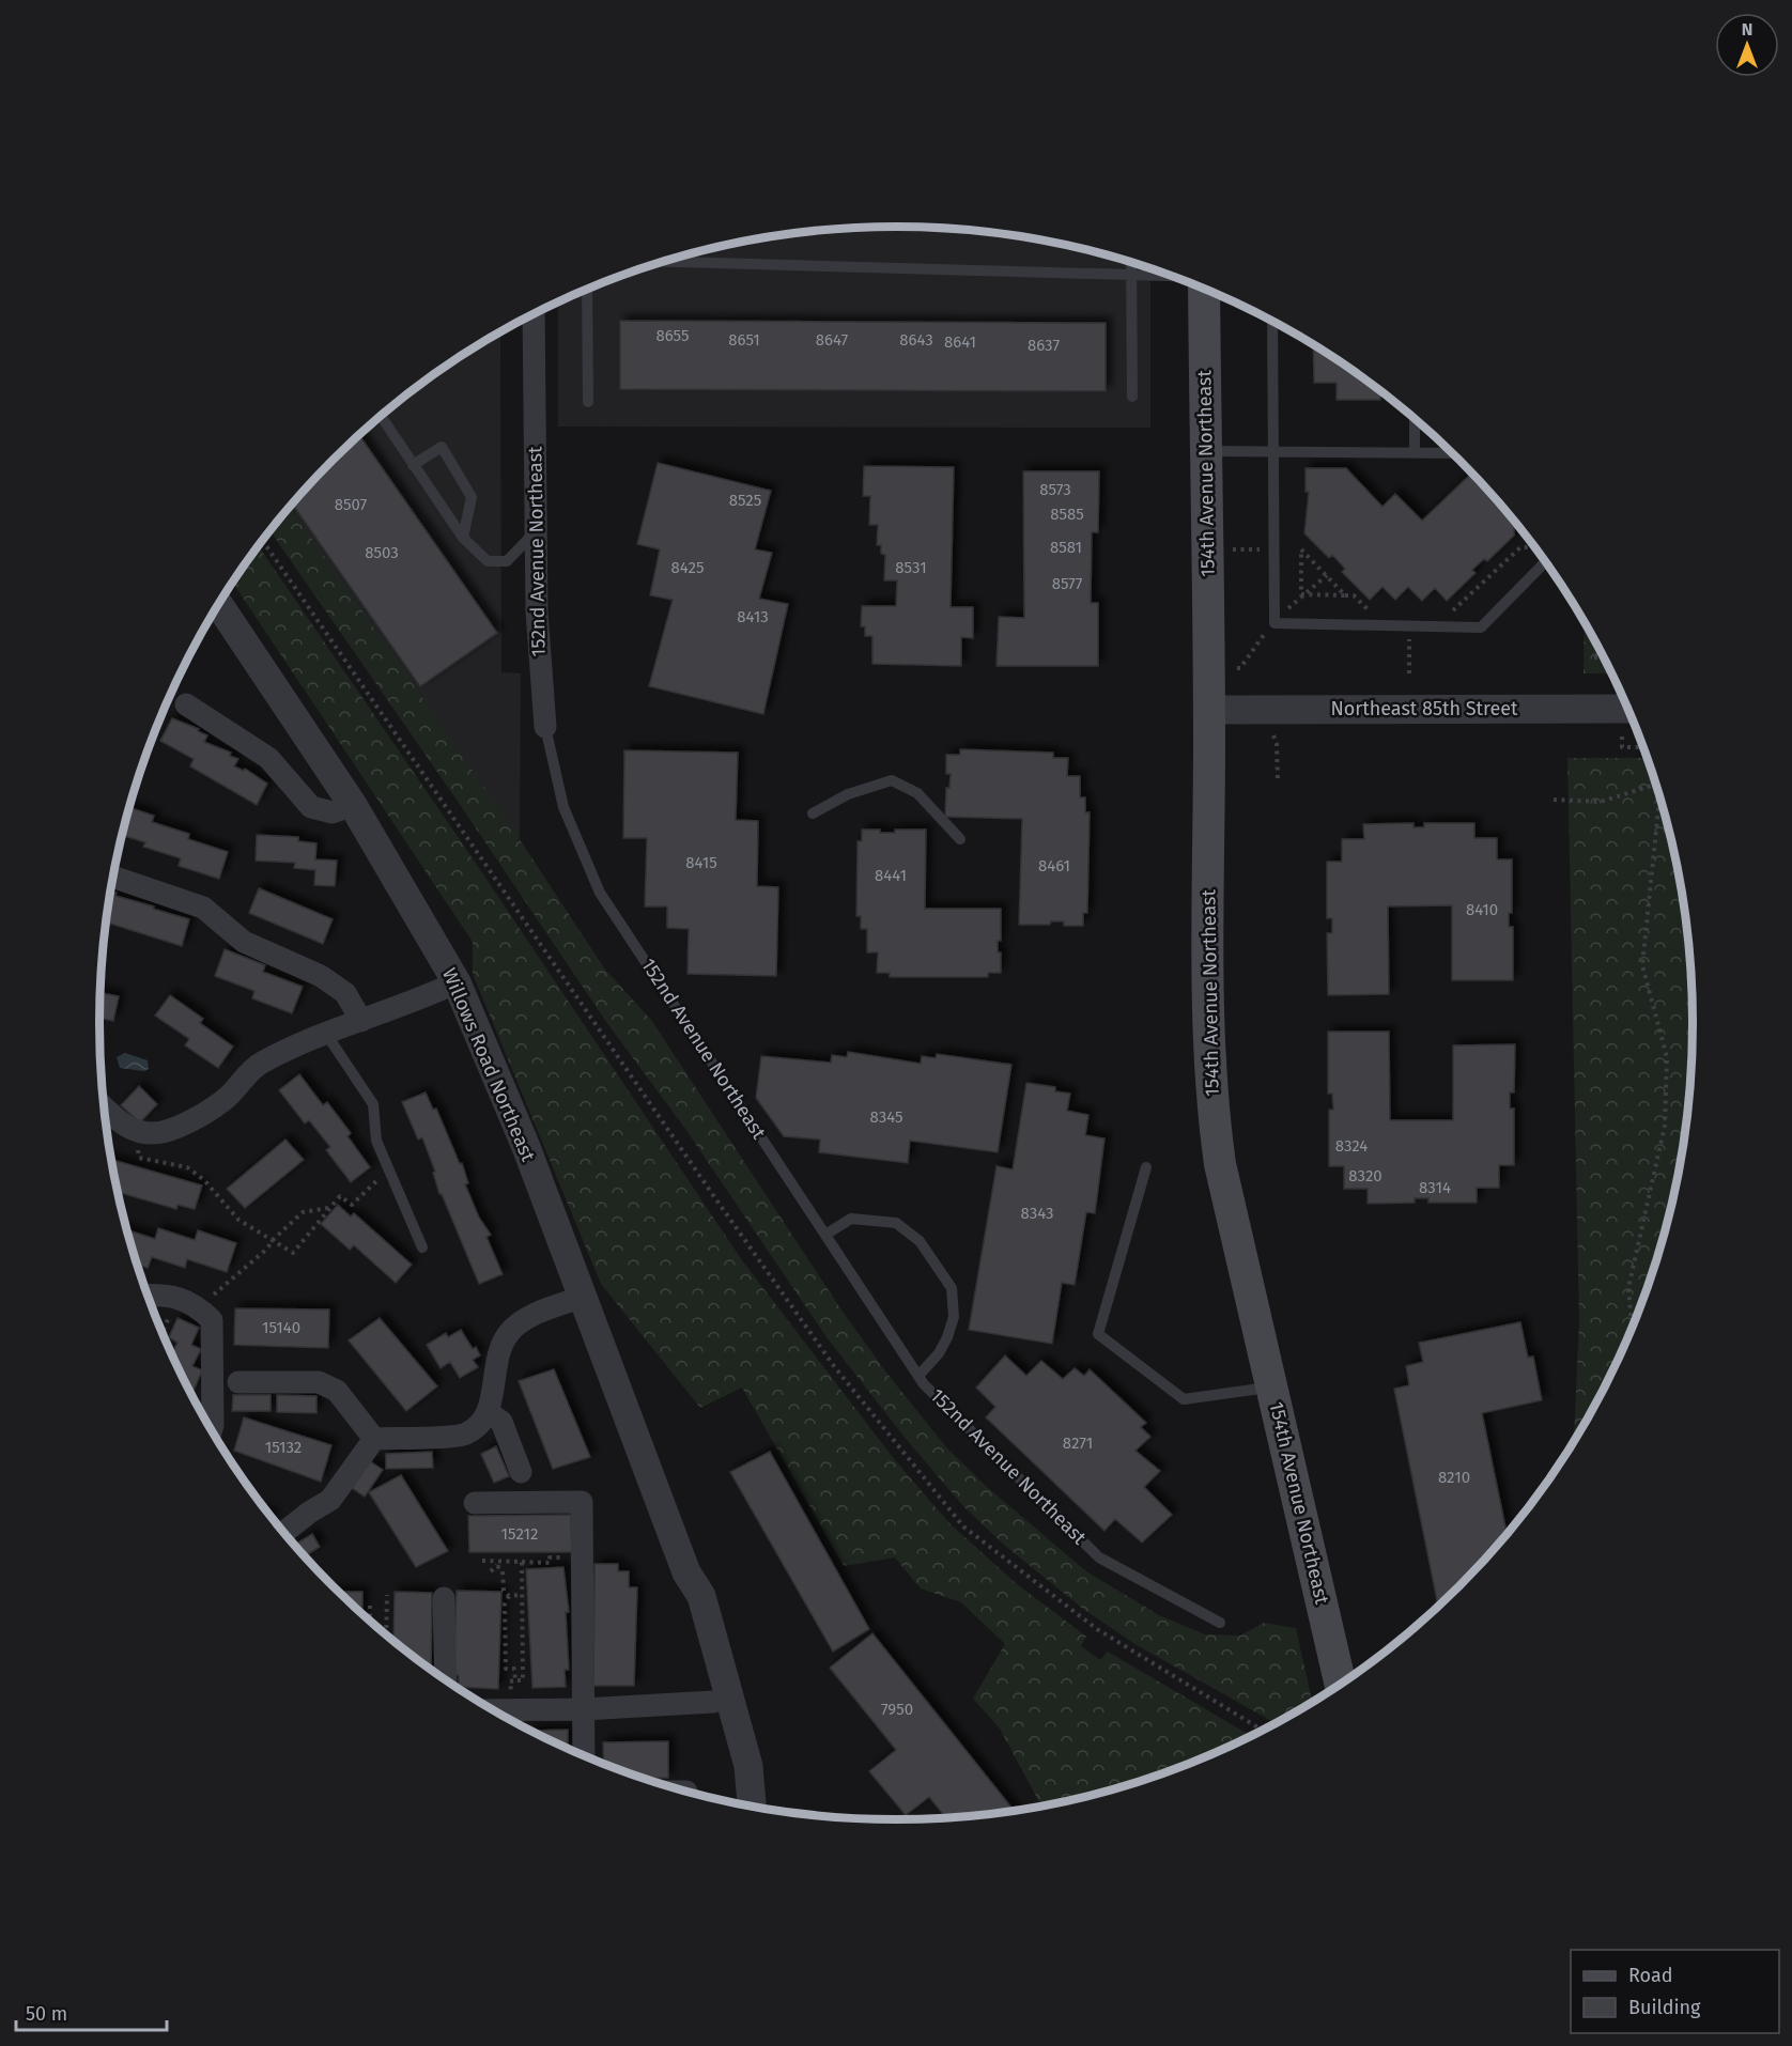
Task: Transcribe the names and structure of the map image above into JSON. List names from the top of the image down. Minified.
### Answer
{"streets":{"main road":["154th Avenue Northeast"],"street":["152nd Avenue Northeast","Northeast 85th Street","Willows Road Northeast"]},"crossings":[["154th Avenue Northeast","Northeast 85th Street"]],"house_numbers":["8655","8651","8647","8643","8641","8637","8573","8525","8507","8585","8581","8503","8425","8531","8577","8413","8415","8461","8441","8410","8345","8324","8320","8314","8343","15140","8271","15132","8210","15212","7950"],"legend":["Road","Building"],"scale_bar":"50 m","north":"top"}
